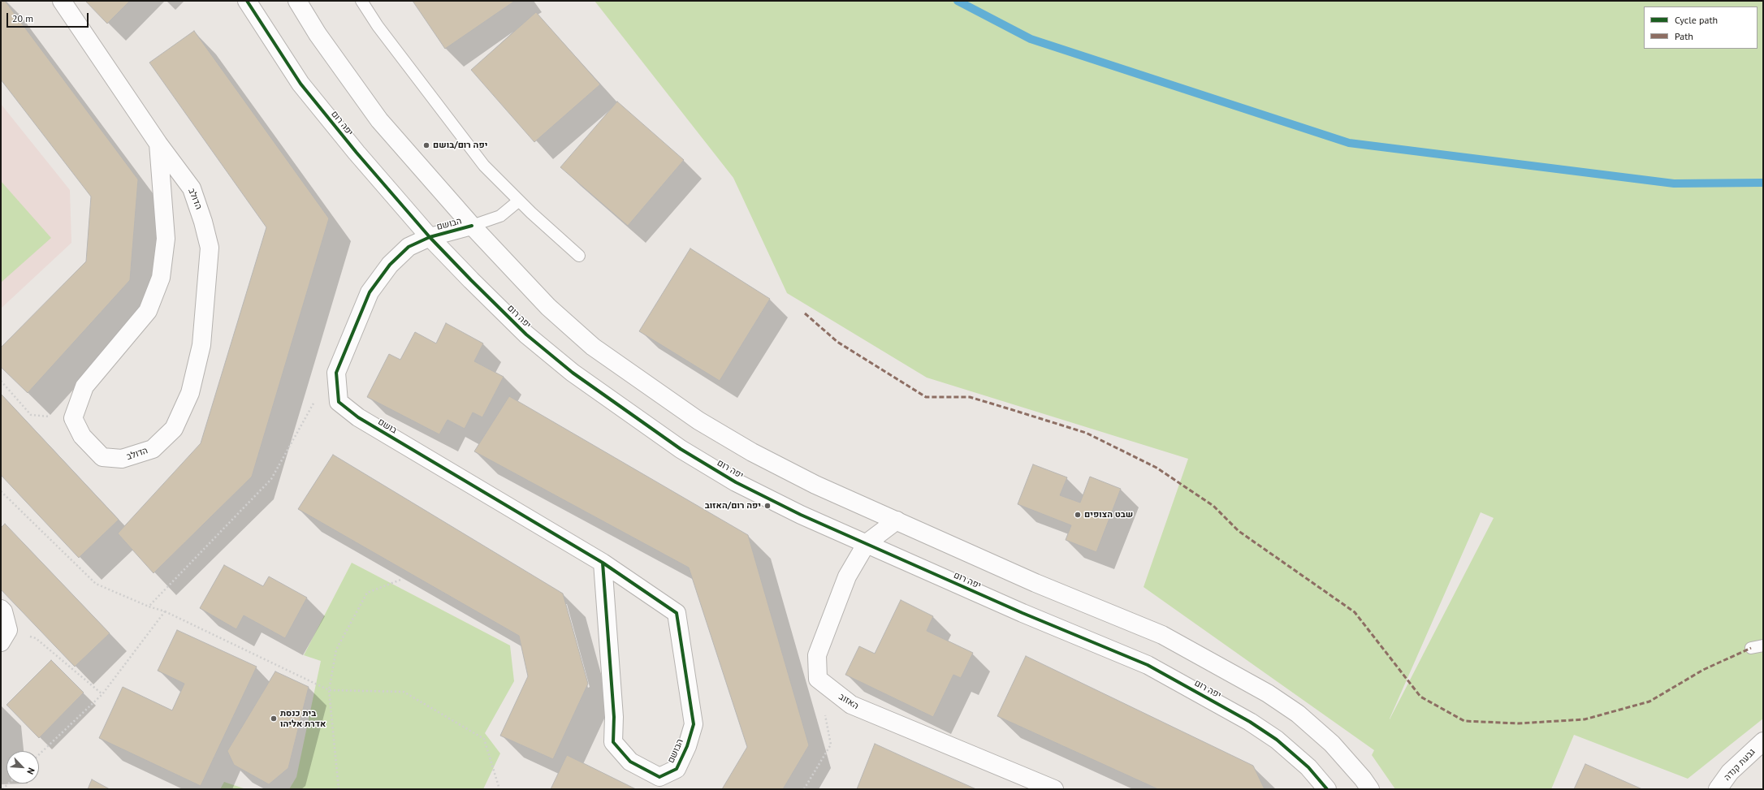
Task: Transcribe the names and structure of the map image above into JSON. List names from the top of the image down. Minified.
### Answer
{"streets":{"street":["יפה רום","הדולב","הבושם","בושם","האזוב","גבעת קנדה"]},"crossings":[["יפה רום","הבושם"],["יפה רום","בושם"],["יפה רום","האזוב"],["הבושם","בושם"]],"places":["יפה רום/בושם","יפה רום/האזוב","שבט הצופים","בית כנסת אדרת אליהו"],"legend":["Cycle path","Path"],"scale_bar":"20 m","north":"bottom right"}
